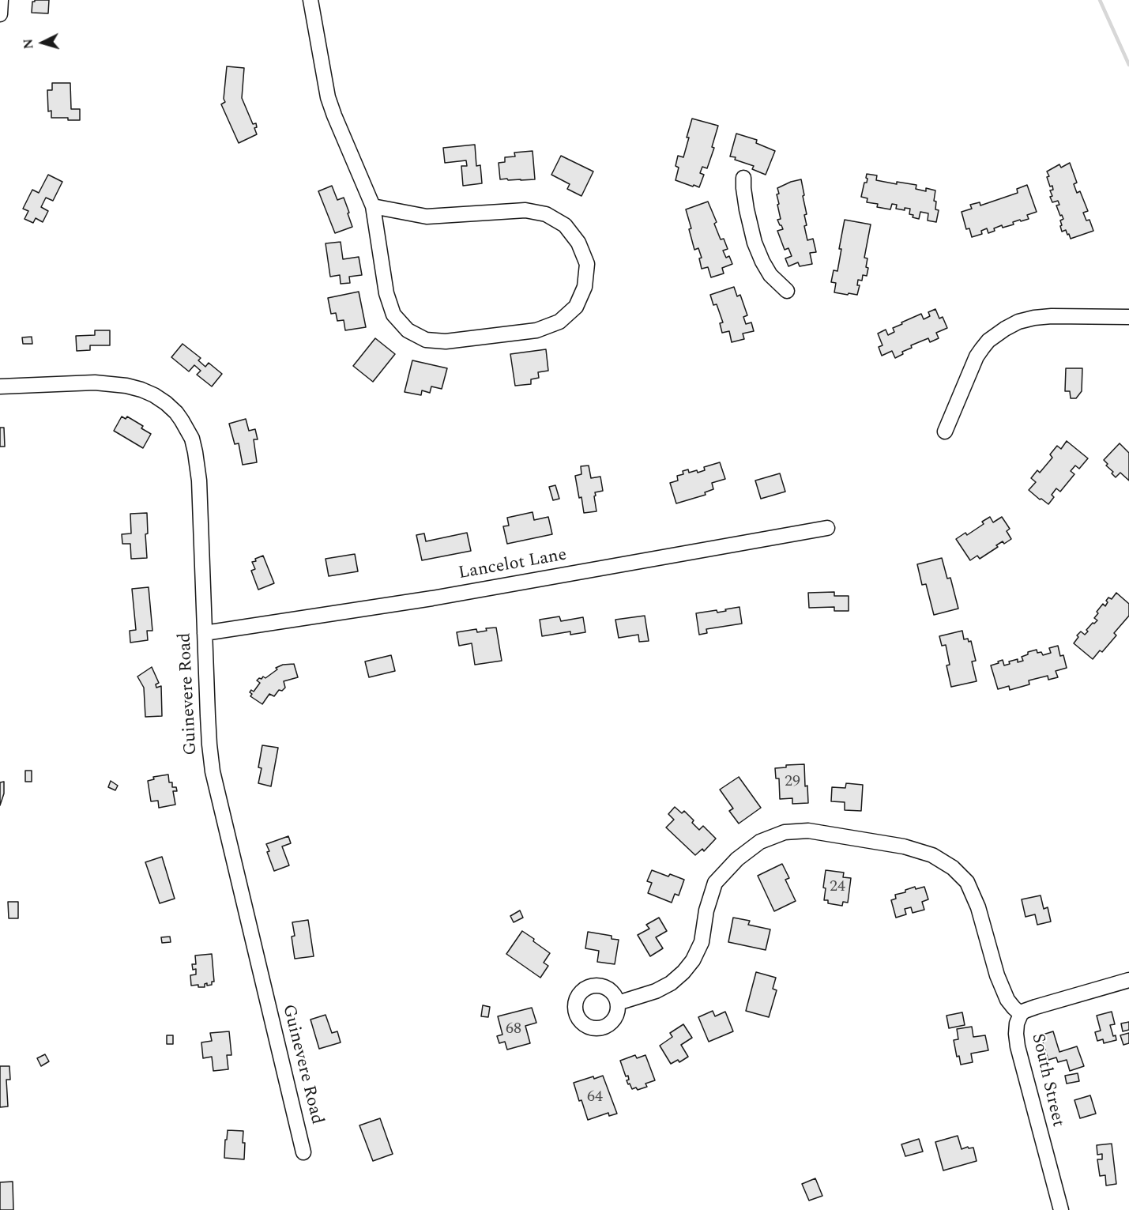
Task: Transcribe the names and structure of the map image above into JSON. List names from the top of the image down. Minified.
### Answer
{"streets":{"street":["Lancelot Lane","Guinevere Road","South Street"]},"crossings":[["Lancelot Lane","Guinevere Road"]],"house_numbers":["29","24","68","64"],"north":"left"}
